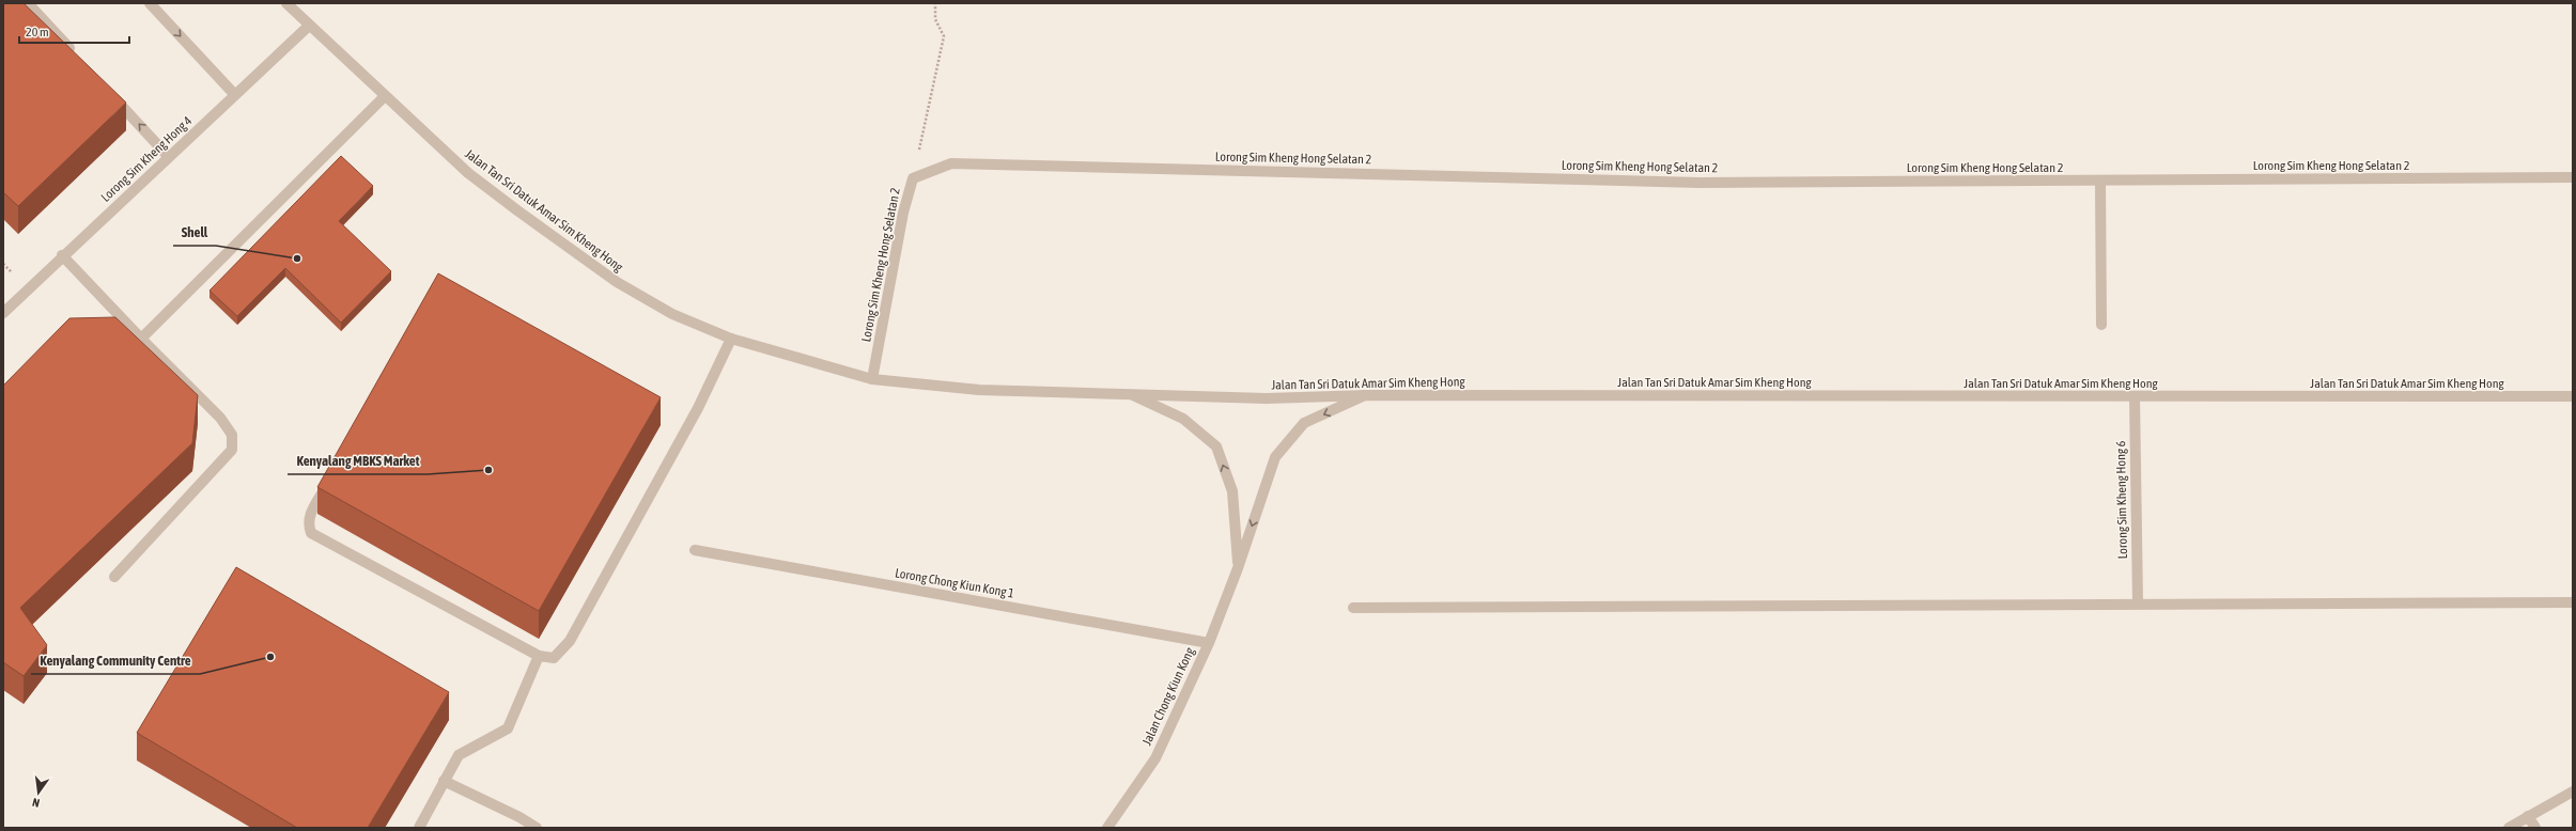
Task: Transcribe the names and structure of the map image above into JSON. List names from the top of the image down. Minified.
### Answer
{"streets":{"street":["Lorong Sim Kheng Hong Selatan 2","Lorong Sim Kheng Hong 4","Jalan Tan Sri Datuk Amar Sim Kheng Hong","Lorong Sim Kheng Hong 6","Lorong Chong Kiun Kong 1","Jalan Chong Kiun Kong"]},"crossings":[["Lorong Sim Kheng Hong Selatan 2","Jalan Tan Sri Datuk Amar Sim Kheng Hong"],["Lorong Sim Kheng Hong 4","Jalan Tan Sri Datuk Amar Sim Kheng Hong"],["Jalan Tan Sri Datuk Amar Sim Kheng Hong","Lorong Sim Kheng Hong 6"],["Jalan Tan Sri Datuk Amar Sim Kheng Hong","Jalan Chong Kiun Kong"],["Lorong Chong Kiun Kong 1","Jalan Chong Kiun Kong"]],"places":["Shell","Kenyalang MBKS Market","Kenyalang Community Centre"],"scale_bar":"20 m","north":"bottom"}
